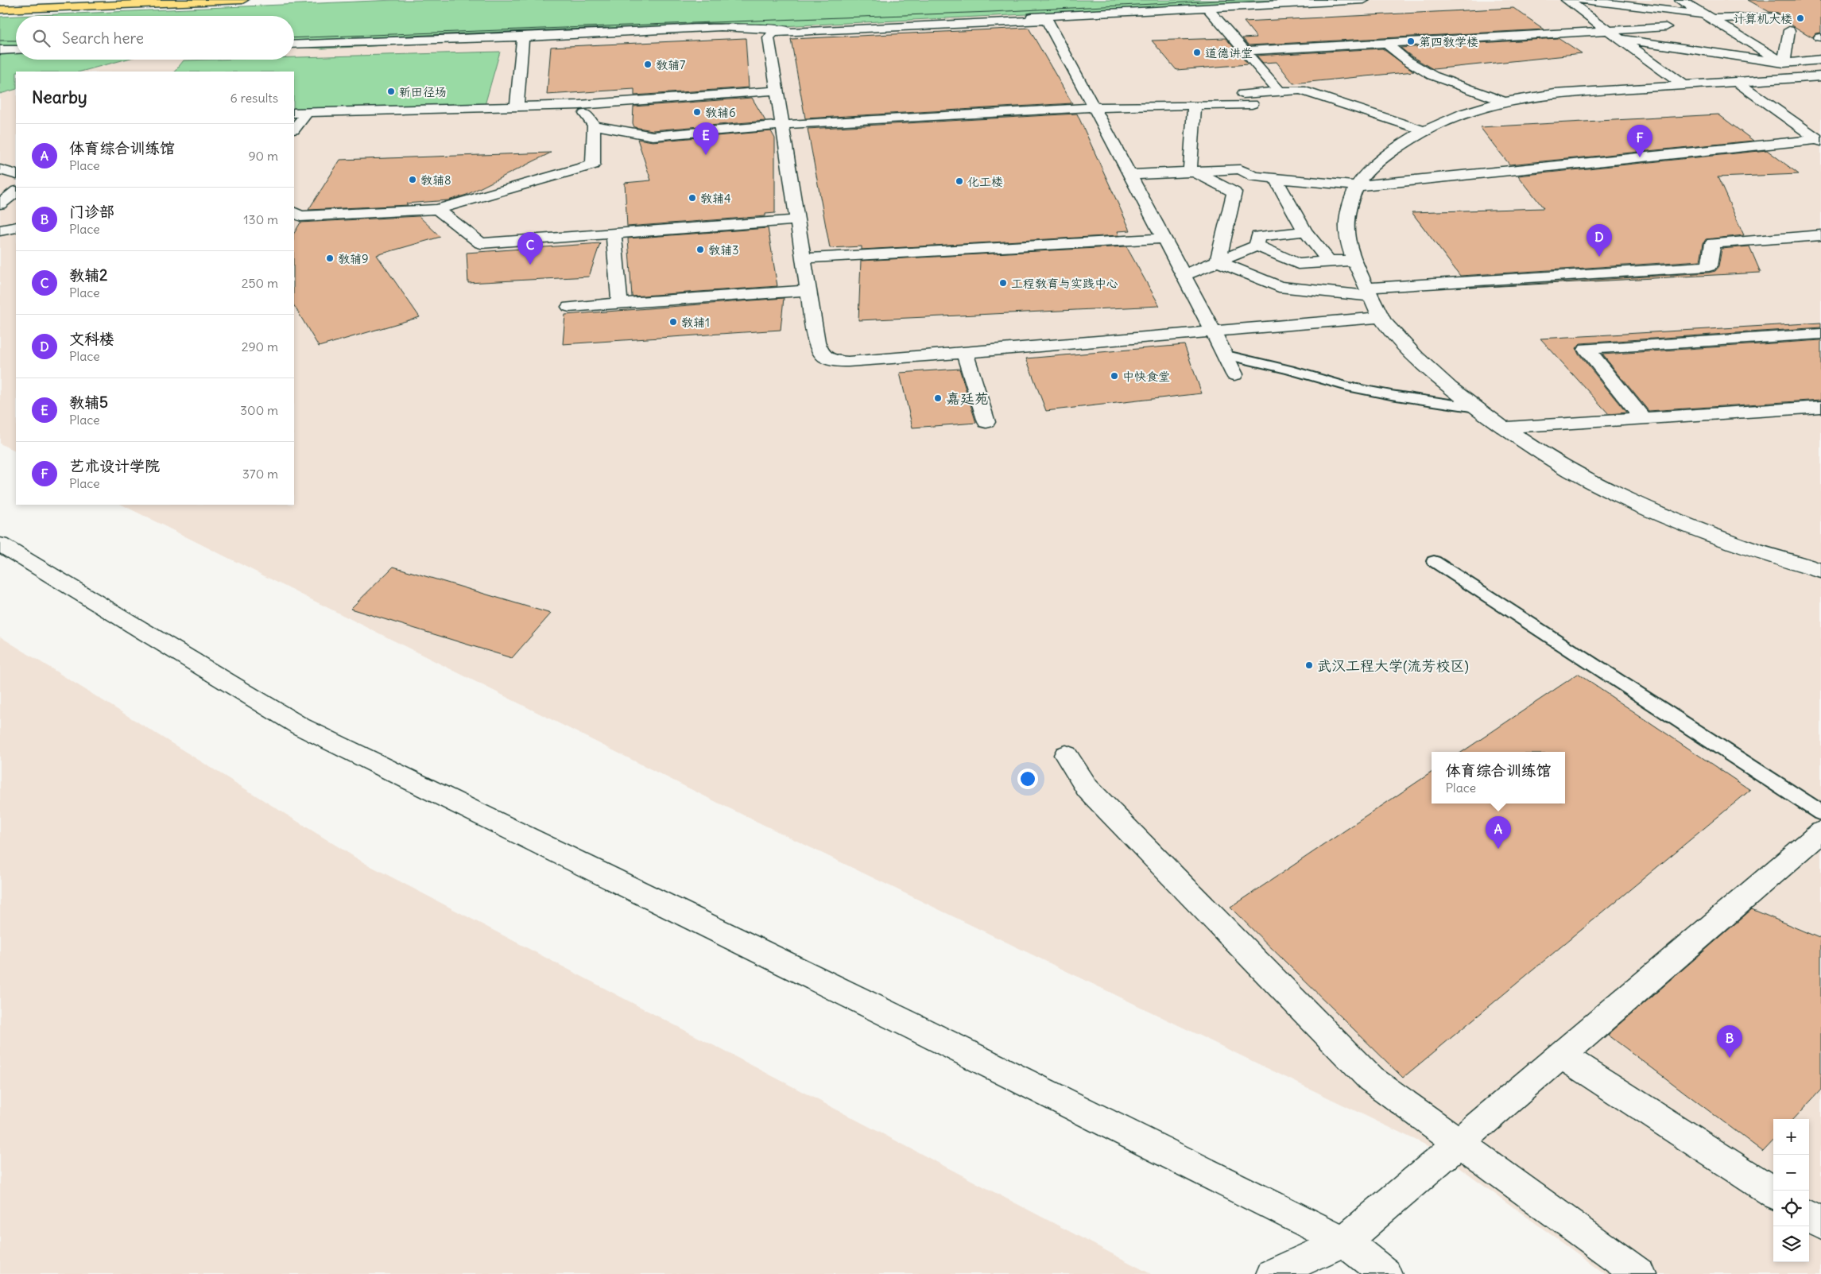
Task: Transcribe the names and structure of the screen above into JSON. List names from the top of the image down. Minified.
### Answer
{"places":["计算机大楼","第四教学楼","道德讲堂","教辅7","新田径场","教辅6","教辅8","化工楼","教辅4","教辅3","教辅9","工程教育与实践中心","教辅1","中快食堂","嘉廷苑","武汉工程大学(流芳校区)"],"page":{"search":"Search here","heading":["Nearby","6 results"],"pins":["E","F","D","C","A","B"],"list":[{"mark":"A","name":"体育综合训练馆","note":"Place","value":"90 m"},{"mark":"B","name":"门诊部","note":"Place","value":"130 m"},{"mark":"C","name":"教辅2","note":"Place","value":"250 m"},{"mark":"D","name":"文科楼","note":"Place","value":"290 m"},{"mark":"E","name":"教辅5","note":"Place","value":"300 m"},{"mark":"F","name":"艺术设计学院","note":"Place","value":"370 m"}],"popup":["体育综合训练馆","Place"],"map_buttons":["+","−"]}}
